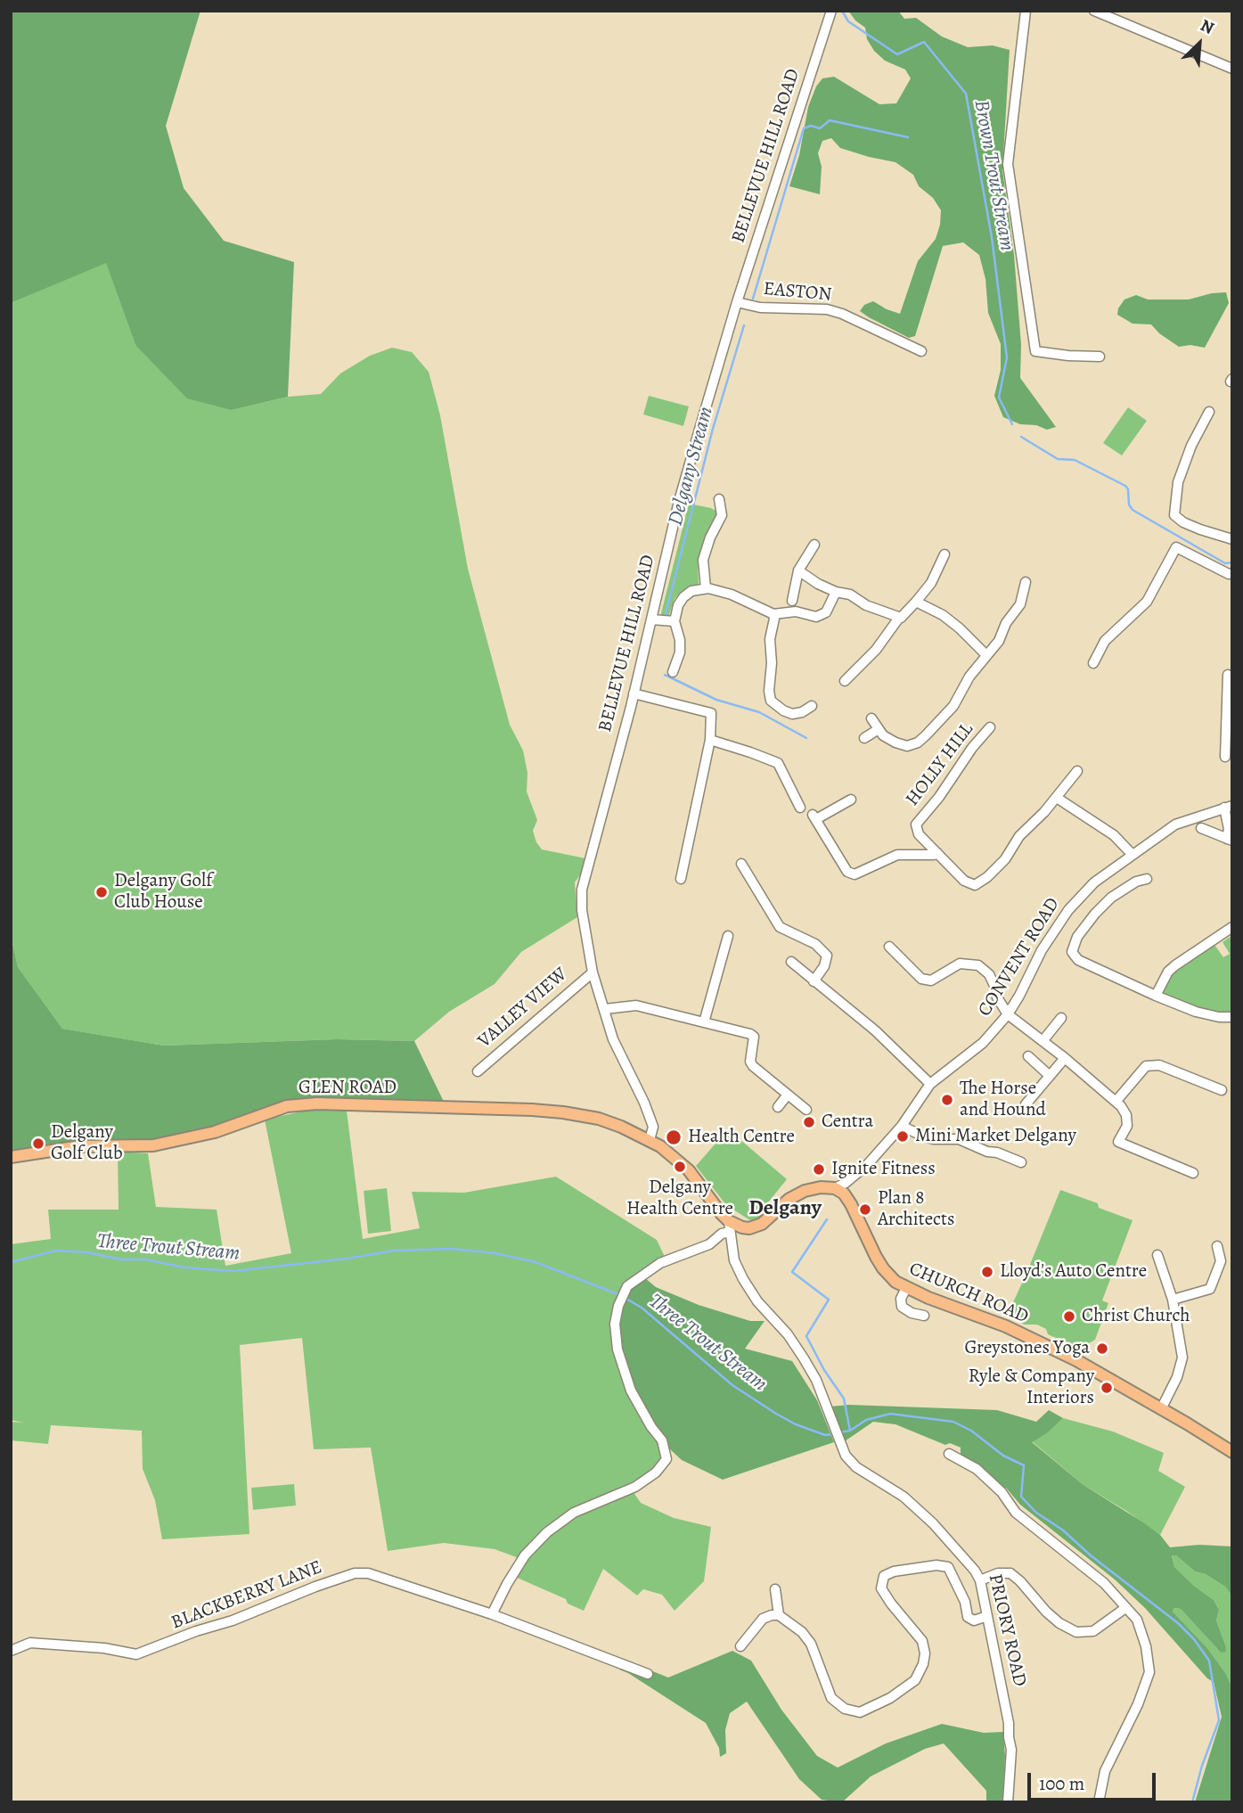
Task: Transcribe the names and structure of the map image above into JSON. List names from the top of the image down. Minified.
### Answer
{"streets":{"main road":["GLEN ROAD","CHURCH ROAD"],"street":["BELLEVUE HILL ROAD","EASTON","HOLLY HILL","CONVENT ROAD","VALLEY VIEW","BLACKBERRY LANE","PRIORY ROAD"]},"crossings":[["BELLEVUE HILL ROAD","EASTON"],["BELLEVUE HILL ROAD","VALLEY VIEW"],["BELLEVUE HILL ROAD","GLEN ROAD"],["CONVENT ROAD","CHURCH ROAD"],["GLEN ROAD","PRIORY ROAD"]],"districts":["Delgany"],"water":["Brown Trout Stream","Delgany Stream","Three Trout Stream"],"places":["Delgany Golf Club House","The Horse and Hound","Centra","Mini Market Delgany","Health Centre","Delgany Golf Club","Delgany Health Centre","Ignite Fitness","Plan 8 Architects","Lloyd's Auto Centre","Christ Church","Greystones Yoga","Ryle & Company Interiors"],"scale_bar":"100 m","north":"top right"}
